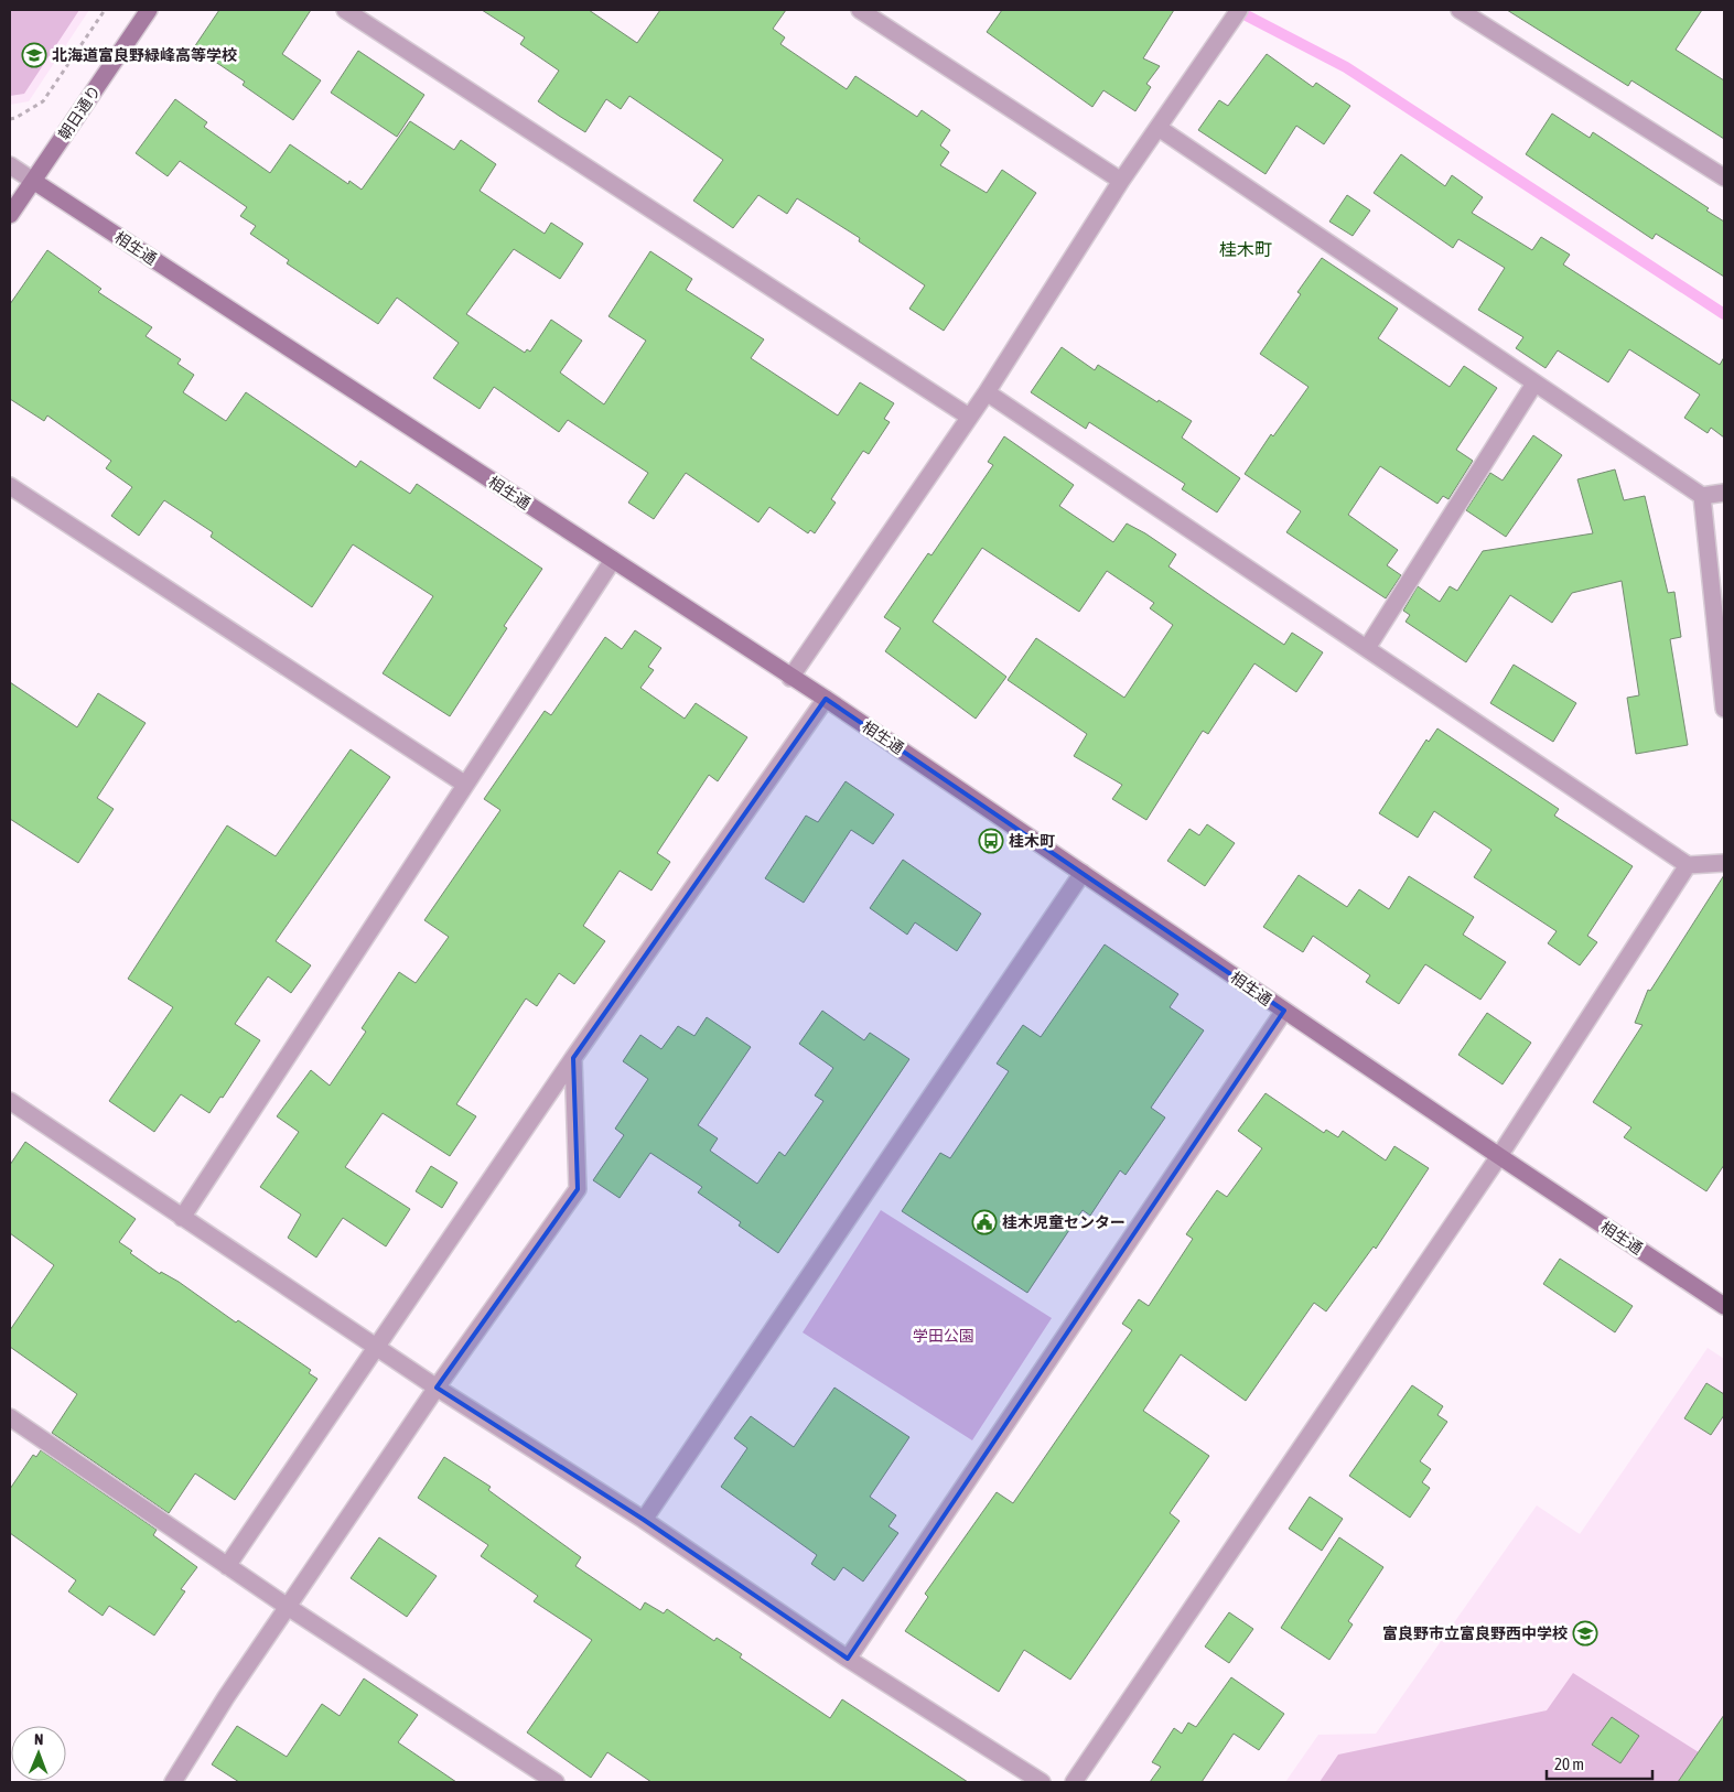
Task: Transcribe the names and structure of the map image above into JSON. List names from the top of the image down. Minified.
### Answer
{"streets":{"street":["朝日通り","相生通"]},"crossings":[["朝日通り","相生通"]],"districts":["桂木町"],"parks":["学田公園"],"places":{"school or university":["北海道富良野緑峰高等学校","富良野市立富良野西中学校"],"bus stop":["桂木町"],"public building":["桂木児童センター"]},"scale_bar":"20 m","north":"top"}
